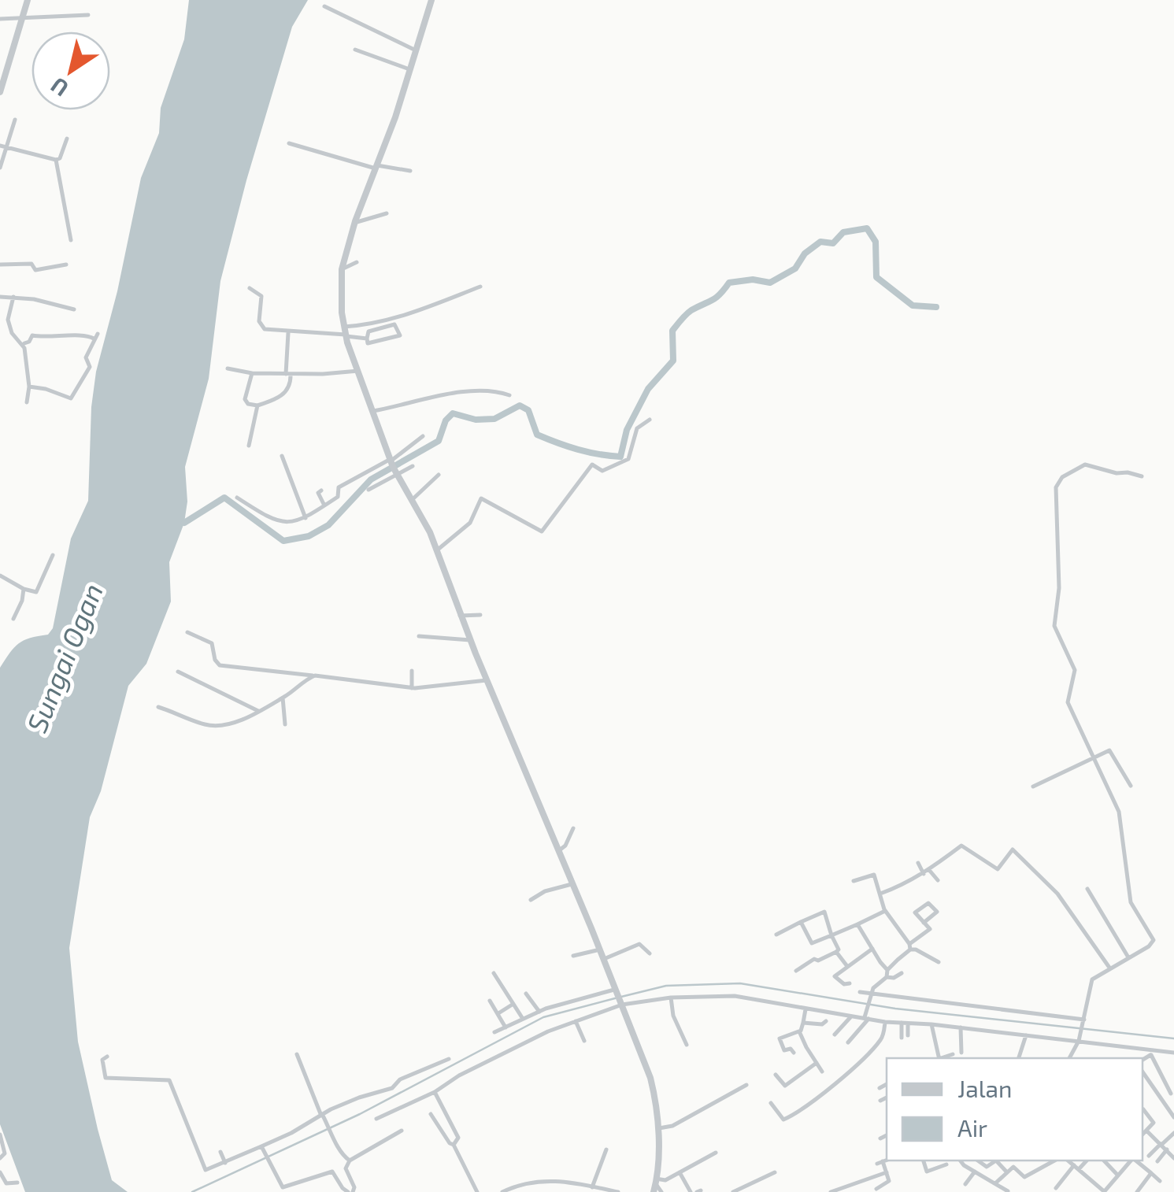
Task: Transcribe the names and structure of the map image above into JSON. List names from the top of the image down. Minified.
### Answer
{"water":["Sungai Ogan"],"legend":["Jalan","Air"],"north":"bottom left"}
